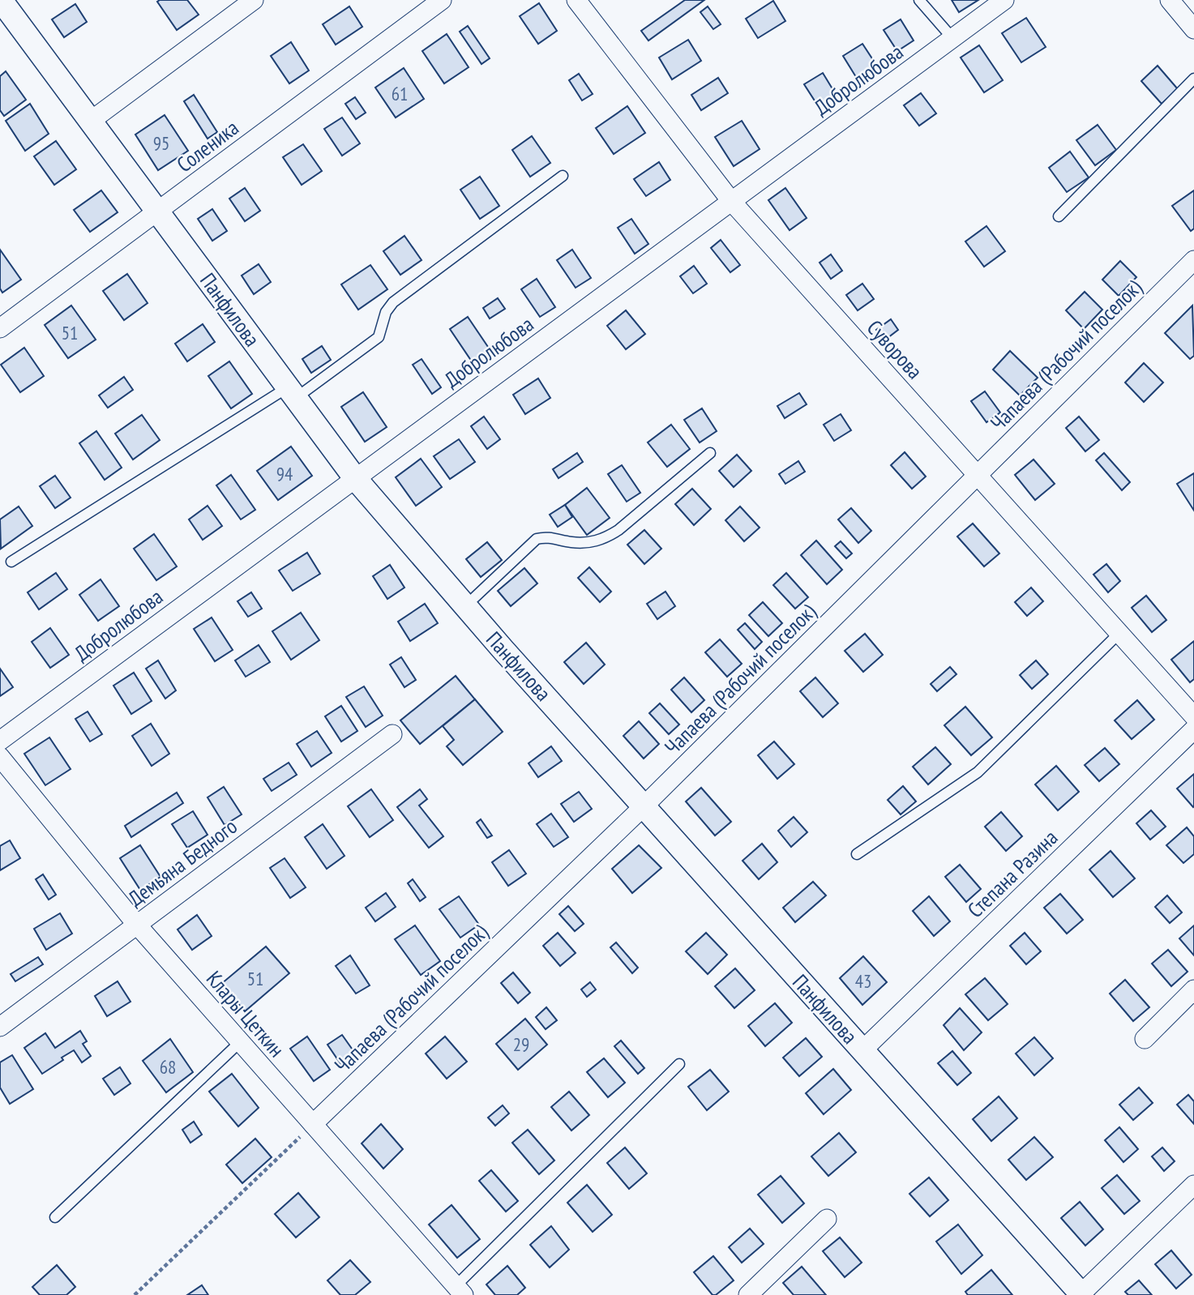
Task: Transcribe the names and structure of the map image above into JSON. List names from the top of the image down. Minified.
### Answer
{"streets":{"street":["Добролюбова","Соленика","Панфилова","Суворова","Чапаева (Рабочий поселок)","Демьяна Бедного","Степана Разина","Клары Цеткин"]},"crossings":[["Добролюбова","Панфилова"],["Добролюбова","Суворова"],["Соленика","Панфилова"],["Панфилова","Чапаева (Рабочий поселок)"],["Панфилова","Степана Разина"],["Суворова","Чапаева (Рабочий поселок)"],["Чапаева (Рабочий поселок)","Клары Цеткин"],["Демьяна Бедного","Клары Цеткин"]],"house_numbers":["61","95","51","94","51","43","29","68"]}
